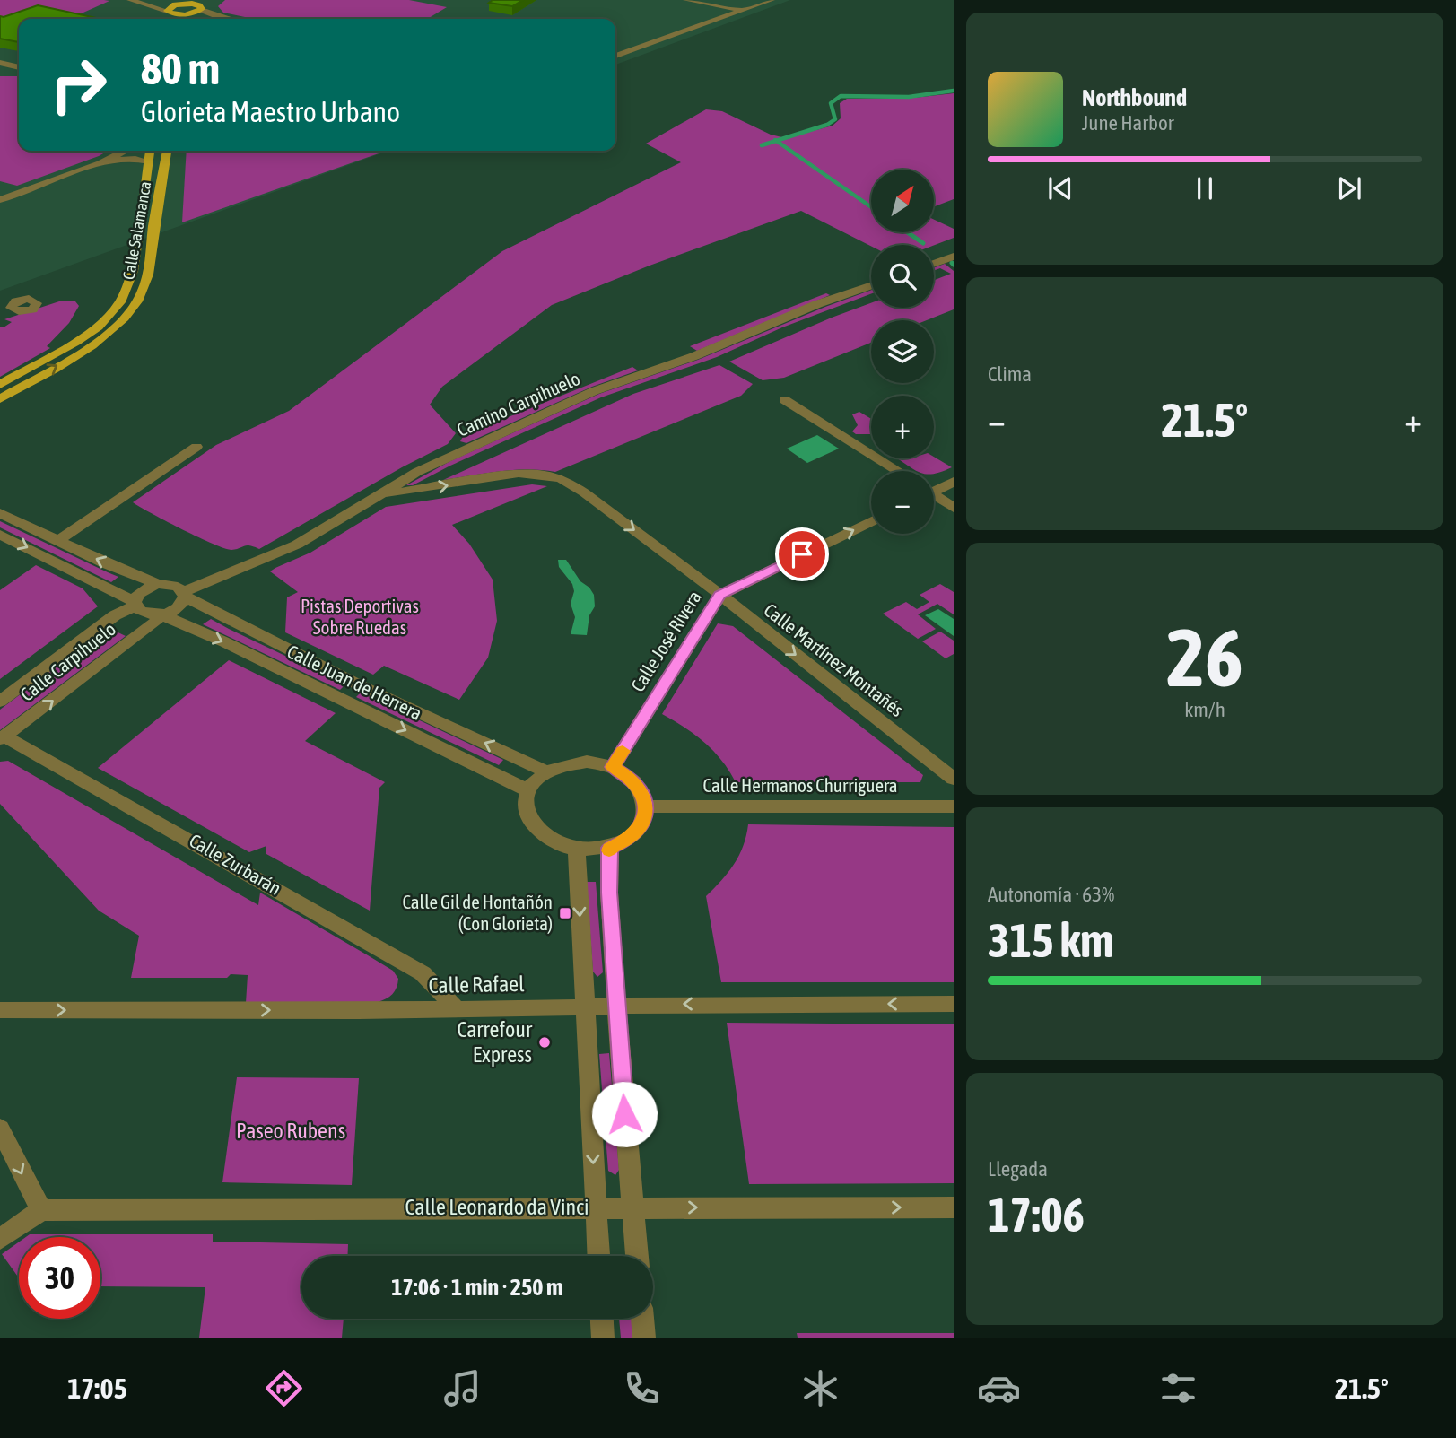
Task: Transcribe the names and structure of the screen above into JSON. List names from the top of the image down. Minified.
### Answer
{"streets":{"main road":["Calle Salamanca"],"street":["Camino Carpihuelo","Calle José Rivera","Calle Martínez Montañés","Calle Carpihuelo","Calle Juan de Herrera","Calle Hermanos Churriguera","Calle Zurbarán","Calle Rafael","Calle Leonardo da Vinci"]},"crossings":[["Camino Carpihuelo","Calle Martínez Montañés"],["Camino Carpihuelo","Calle Carpihuelo"],["Camino Carpihuelo","Calle Juan de Herrera"],["Calle José Rivera","Calle Martínez Montañés"],["Calle José Rivera","Calle Juan de Herrera"],["Calle José Rivera","Calle Hermanos Churriguera"],["Calle Carpihuelo","Calle Juan de Herrera"],["Calle Carpihuelo","Calle Zurbarán"],["Calle Juan de Herrera","Calle Hermanos Churriguera"],["Calle Zurbarán","Calle Rafael"]],"one_way":["Calle José Rivera","Calle Martínez Montañés","Calle Leonardo da Vinci"],"parks":["Pistas Deportivas Sobre Ruedas","Paseo Rubens"],"places":{"transit":["Calle Gil de Hontañón (Con Glorieta)"],"other":["Carrefour Express"]},"north":"top right","page":{"turn":["80 m","Glorieta Maestro Urbano"],"song":["Northbound","June Harbor"],"map_buttons":["+","−"],"tile":["Clima",["26","km/h"],["Autonomía · 63%","315 km"],["Llegada","17:06"]],"heat":["−","21.5°","+"],"limit":"30","trip":"17:06 · 1 min · 250 m","tabs":["17:05","21.5°"]}}
